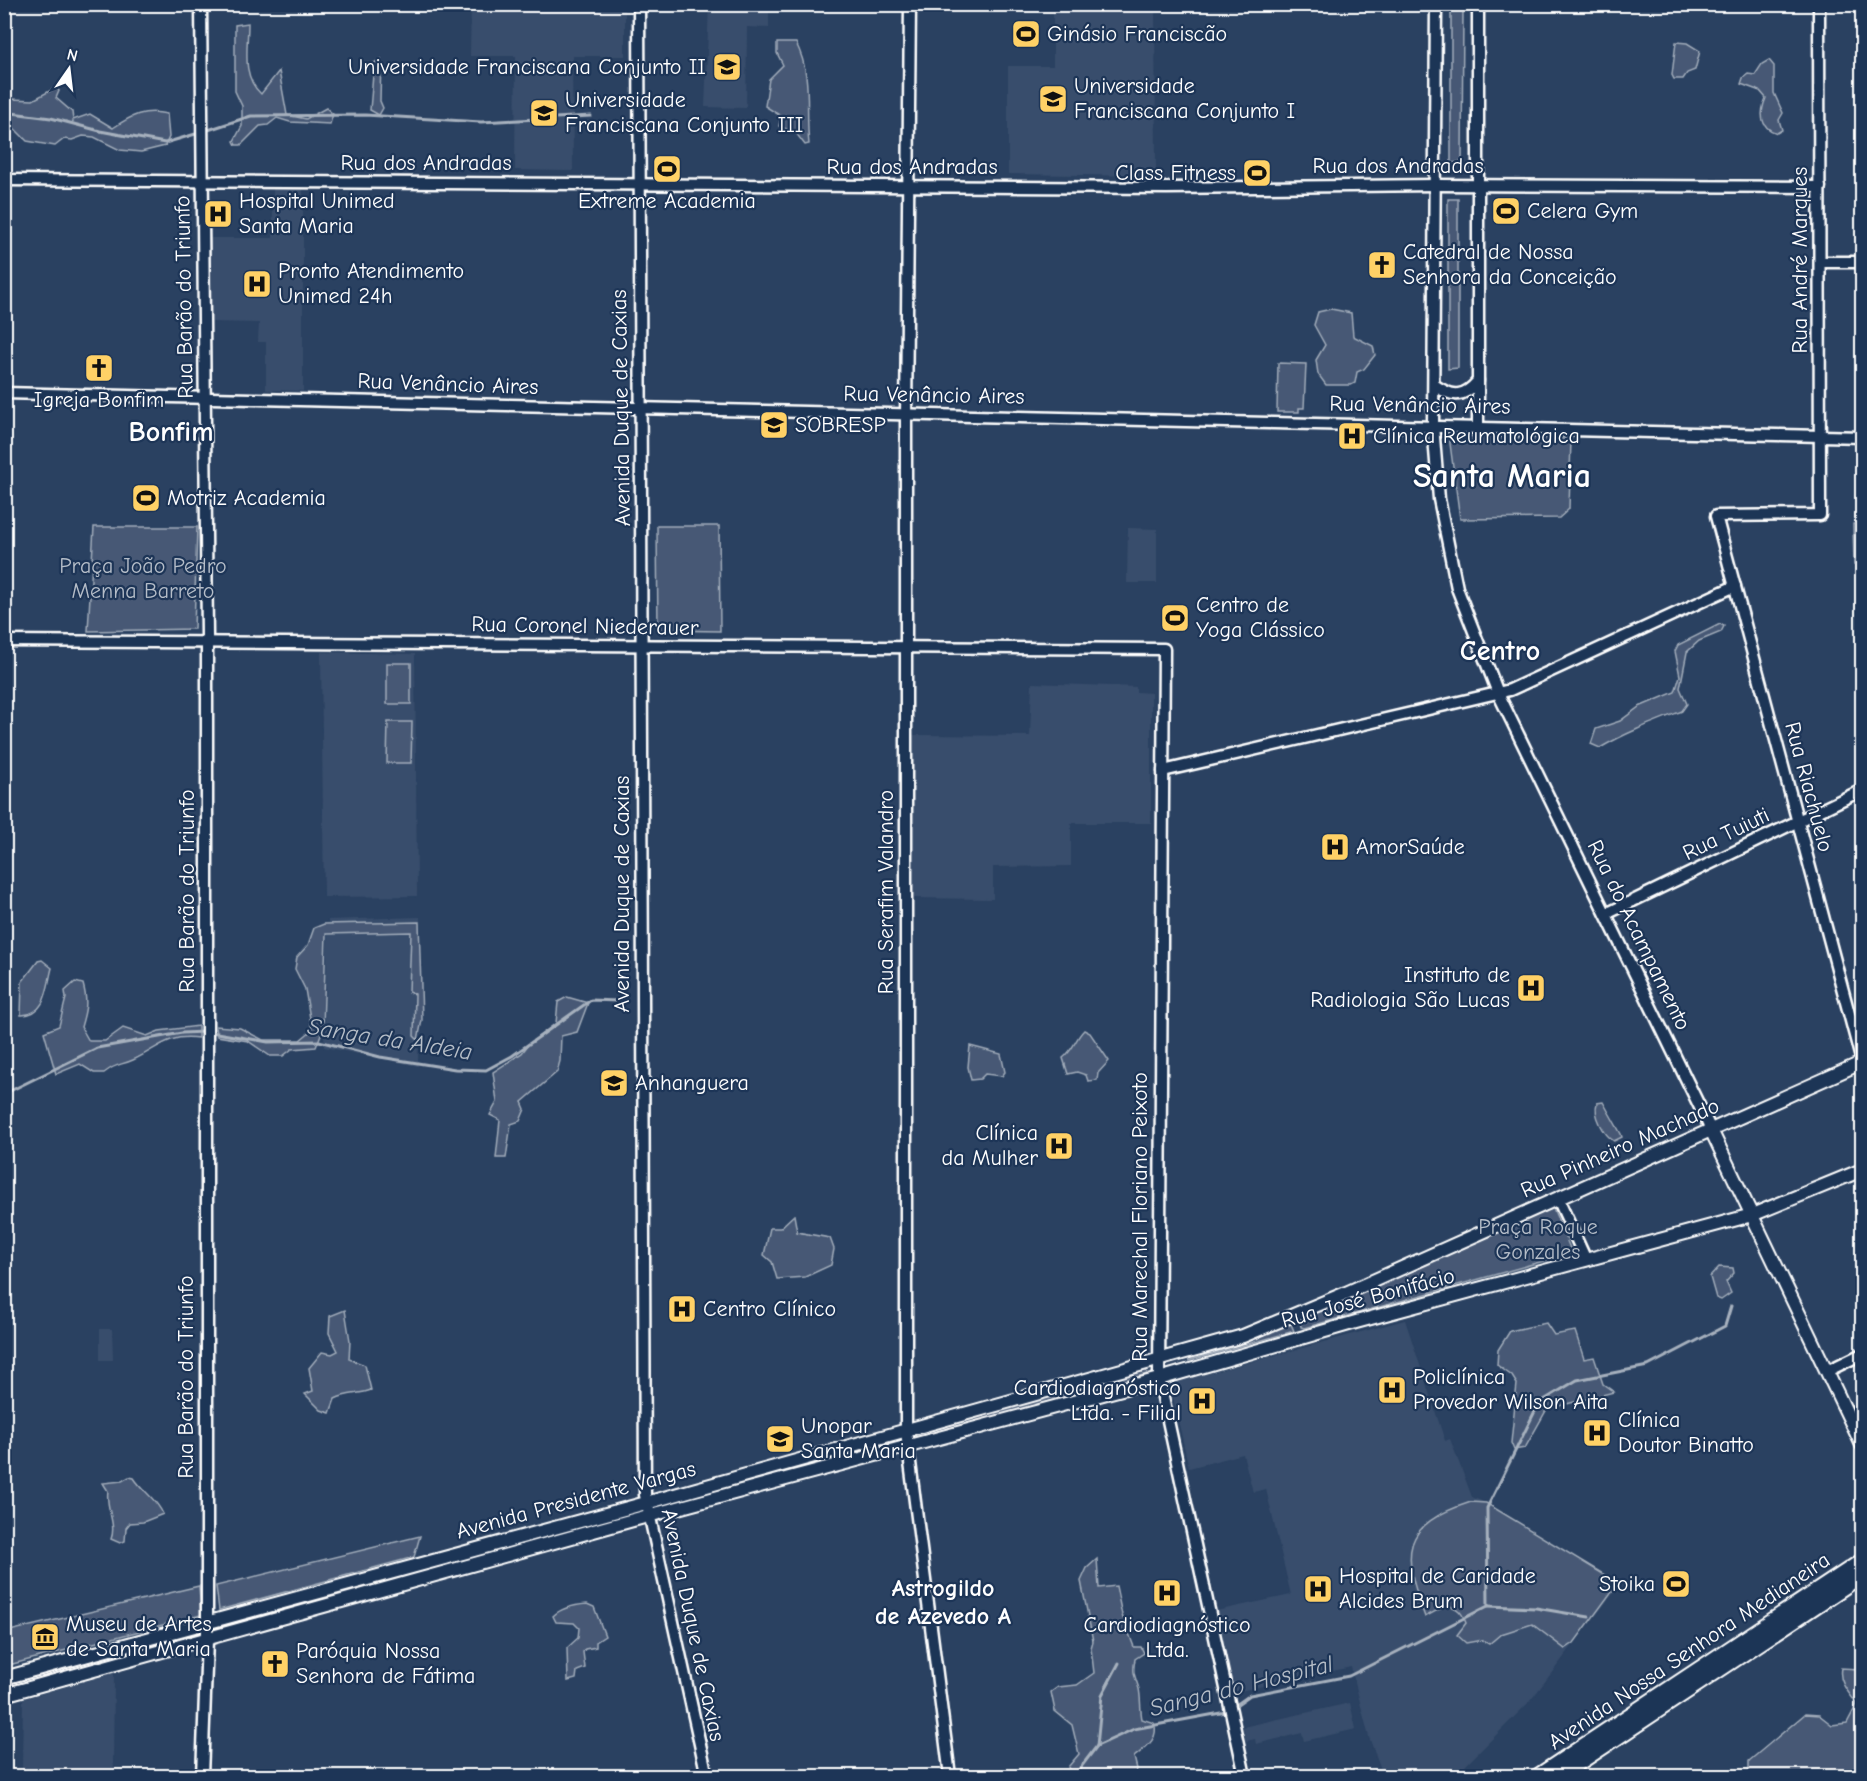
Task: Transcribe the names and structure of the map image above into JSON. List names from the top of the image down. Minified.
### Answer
{"streets":{"main road":["Rua do Acampamento","Rua Pinheiro Machado","Rua José Bonifácio","Avenida Presidente Vargas","Avenida Nossa Senhora Medianeira"],"street":["Rua dos Andradas","Rua André Marques","Rua Barão do Triunfo","Rua Venâncio Aires","Avenida Duque de Caxias","Rua Coronel Niederauer","Rua Riachuelo","Rua Tuiuti","Rua Serafim Valandro","Rua Marechal Floriano Peixoto"]},"crossings":[["Rua dos Andradas","Rua André Marques"],["Rua dos Andradas","Rua Barão do Triunfo"],["Rua dos Andradas","Avenida Duque de Caxias"],["Rua dos Andradas","Rua Serafim Valandro"],["Rua dos Andradas","Rua do Acampamento"],["Rua André Marques","Rua Venâncio Aires"],["Rua André Marques","Rua Riachuelo"],["Rua Barão do Triunfo","Rua Venâncio Aires"],["Rua Barão do Triunfo","Rua Coronel Niederauer"],["Rua Barão do Triunfo","Avenida Presidente Vargas"],["Rua Venâncio Aires","Avenida Duque de Caxias"],["Rua Venâncio Aires","Rua Serafim Valandro"],["Rua Venâncio Aires","Rua do Acampamento"],["Avenida Duque de Caxias","Rua Coronel Niederauer"],["Avenida Duque de Caxias","Avenida Presidente Vargas"],["Rua Coronel Niederauer","Rua Serafim Valandro"],["Rua Coronel Niederauer","Rua Marechal Floriano Peixoto"],["Rua Riachuelo","Rua Tuiuti"],["Rua Riachuelo","Rua Pinheiro Machado"],["Rua Tuiuti","Rua do Acampamento"],["Rua Serafim Valandro","Avenida Presidente Vargas"],["Rua do Acampamento","Rua Pinheiro Machado"],["Rua do Acampamento","Rua José Bonifácio"],["Rua Pinheiro Machado","Rua Marechal Floriano Peixoto"],["Rua Pinheiro Machado","Avenida Presidente Vargas"],["Rua Marechal Floriano Peixoto","Rua José Bonifácio"],["Rua Marechal Floriano Peixoto","Avenida Presidente Vargas"],["Rua José Bonifácio","Avenida Presidente Vargas"]],"districts":["Bonfim","Santa Maria","Centro","Astrogildo de Azevedo A"],"water":["Sanga da Aldeia","Sanga do Hospital"],"parks":["Praça João Pedro Menna Barreto","Praça Roque Gonzales"],"places":{"sports":["Ginásio Franciscão","Extreme Academia","Class Fitness","Celera Gym","Motriz Academia","Centro de Yoga Clássico","Stoika"],"school or university":["Universidade Franciscana Conjunto II","Universidade Franciscana Conjunto I","Universidade Franciscana Conjunto III","SOBRESP","Anhanguera","Unopar Santa Maria"],"hospital":["Hospital Unimed Santa Maria","Pronto Atendimento Unimed 24h","Clínica Reumatológica","AmorSaúde","Instituto de Radiologia São Lucas","Clínica da Mulher","Centro Clínico","Policlínica Provedor Wilson Aita","Cardiodiagnóstico Ltda. - Filial","Clínica Doutor Binatto","Hospital de Caridade Alcides Brum","Cardiodiagnóstico Ltda."],"church":["Catedral de Nossa Senhora da Conceição","Igreja Bonfim","Paróquia Nossa Senhora de Fátima"],"museum":["Museu de Artes de Santa Maria"]},"north":"top"}
